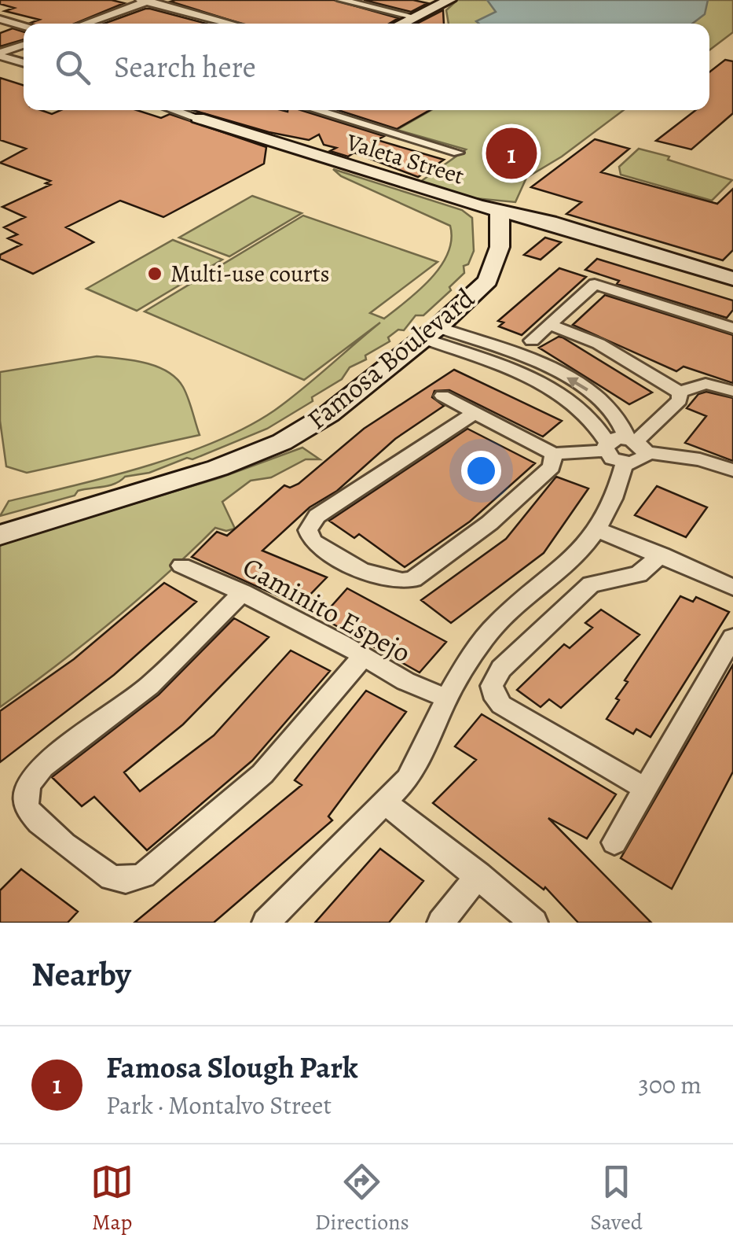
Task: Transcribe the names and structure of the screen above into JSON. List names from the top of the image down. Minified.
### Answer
{"streets":{"street":["Valeta Street","Famosa Boulevard","Caminito Espejo"]},"crossings":[["Valeta Street","Famosa Boulevard"]],"places":["Multi-use courts"],"page":{"search":"Search here","pins":"1","heading":"Nearby","list":[{"mark":"1","name":"Famosa Slough Park","note":"Park · Montalvo Street","value":"300 m"}],"nav":["Map","Directions","Saved"]}}
